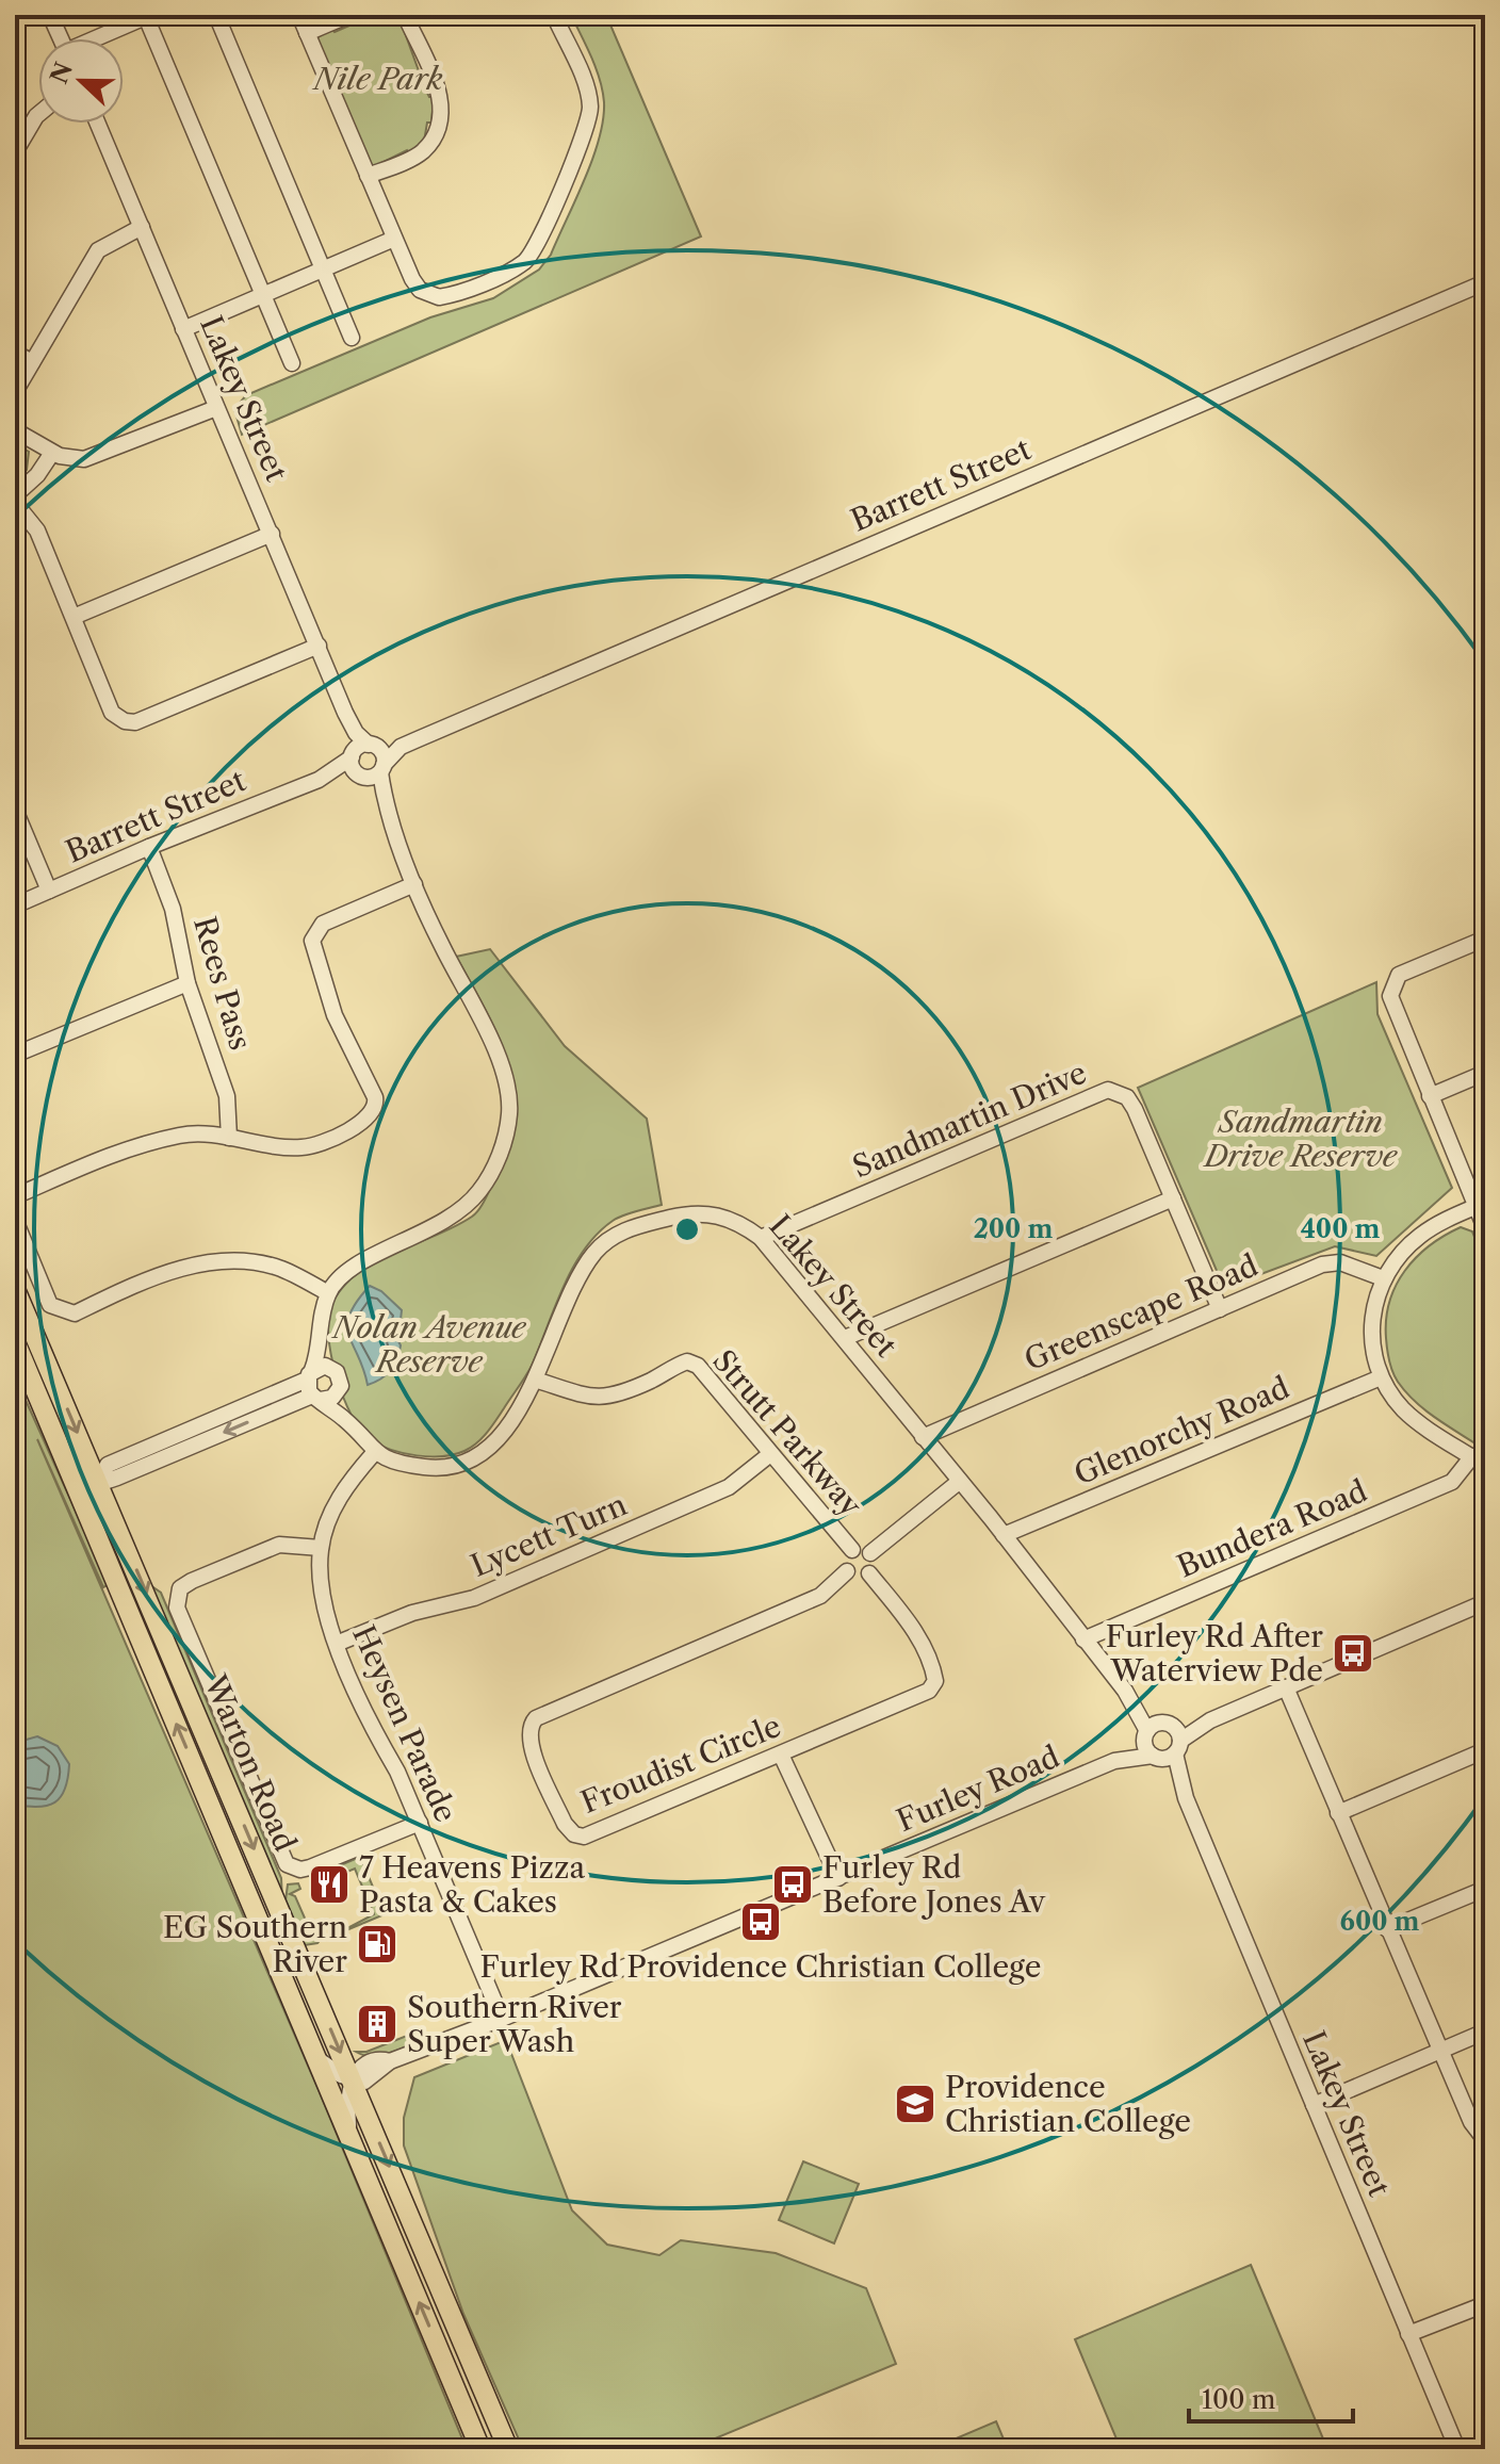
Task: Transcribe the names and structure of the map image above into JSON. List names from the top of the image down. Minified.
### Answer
{"streets":{"main road":["Warton Road"],"street":["Lakey Street","Barrett Street","Rees Pass","Sandmartin Drive","Greenscape Road","Glenorchy Road","Strutt Parkway","Bundera Road","Lycett Turn","Heysen Parade","Froudist Circle","Furley Road"]},"crossings":[["Lakey Street","Barrett Street"],["Lakey Street","Sandmartin Drive"],["Lakey Street","Greenscape Road"],["Lakey Street","Glenorchy Road"],["Lakey Street","Strutt Parkway"],["Lakey Street","Bundera Road"],["Lakey Street","Heysen Parade"],["Lakey Street","Furley Road"],["Barrett Street","Rees Pass"],["Sandmartin Drive","Greenscape Road"],["Strutt Parkway","Lycett Turn"],["Strutt Parkway","Froudist Circle"],["Lycett Turn","Heysen Parade"],["Heysen Parade","Furley Road"],["Warton Road","Furley Road"]],"parks":["Nile Park","Sandmartin Drive Reserve","Nolan Avenue Reserve"],"places":{"bus stop":["Furley Rd After Waterview Pde","Furley Rd Before Jones Av","Furley Rd Providence Christian College"],"restaurant":["7 Heavens Pizza Pasta & Cakes"],"fuel station":["EG Southern River"],"building":["Southern River Super Wash"],"school or university":["Providence Christian College"]},"scale_bar":"100 m","north":"left","rings":["200 m","400 m","600 m"]}
